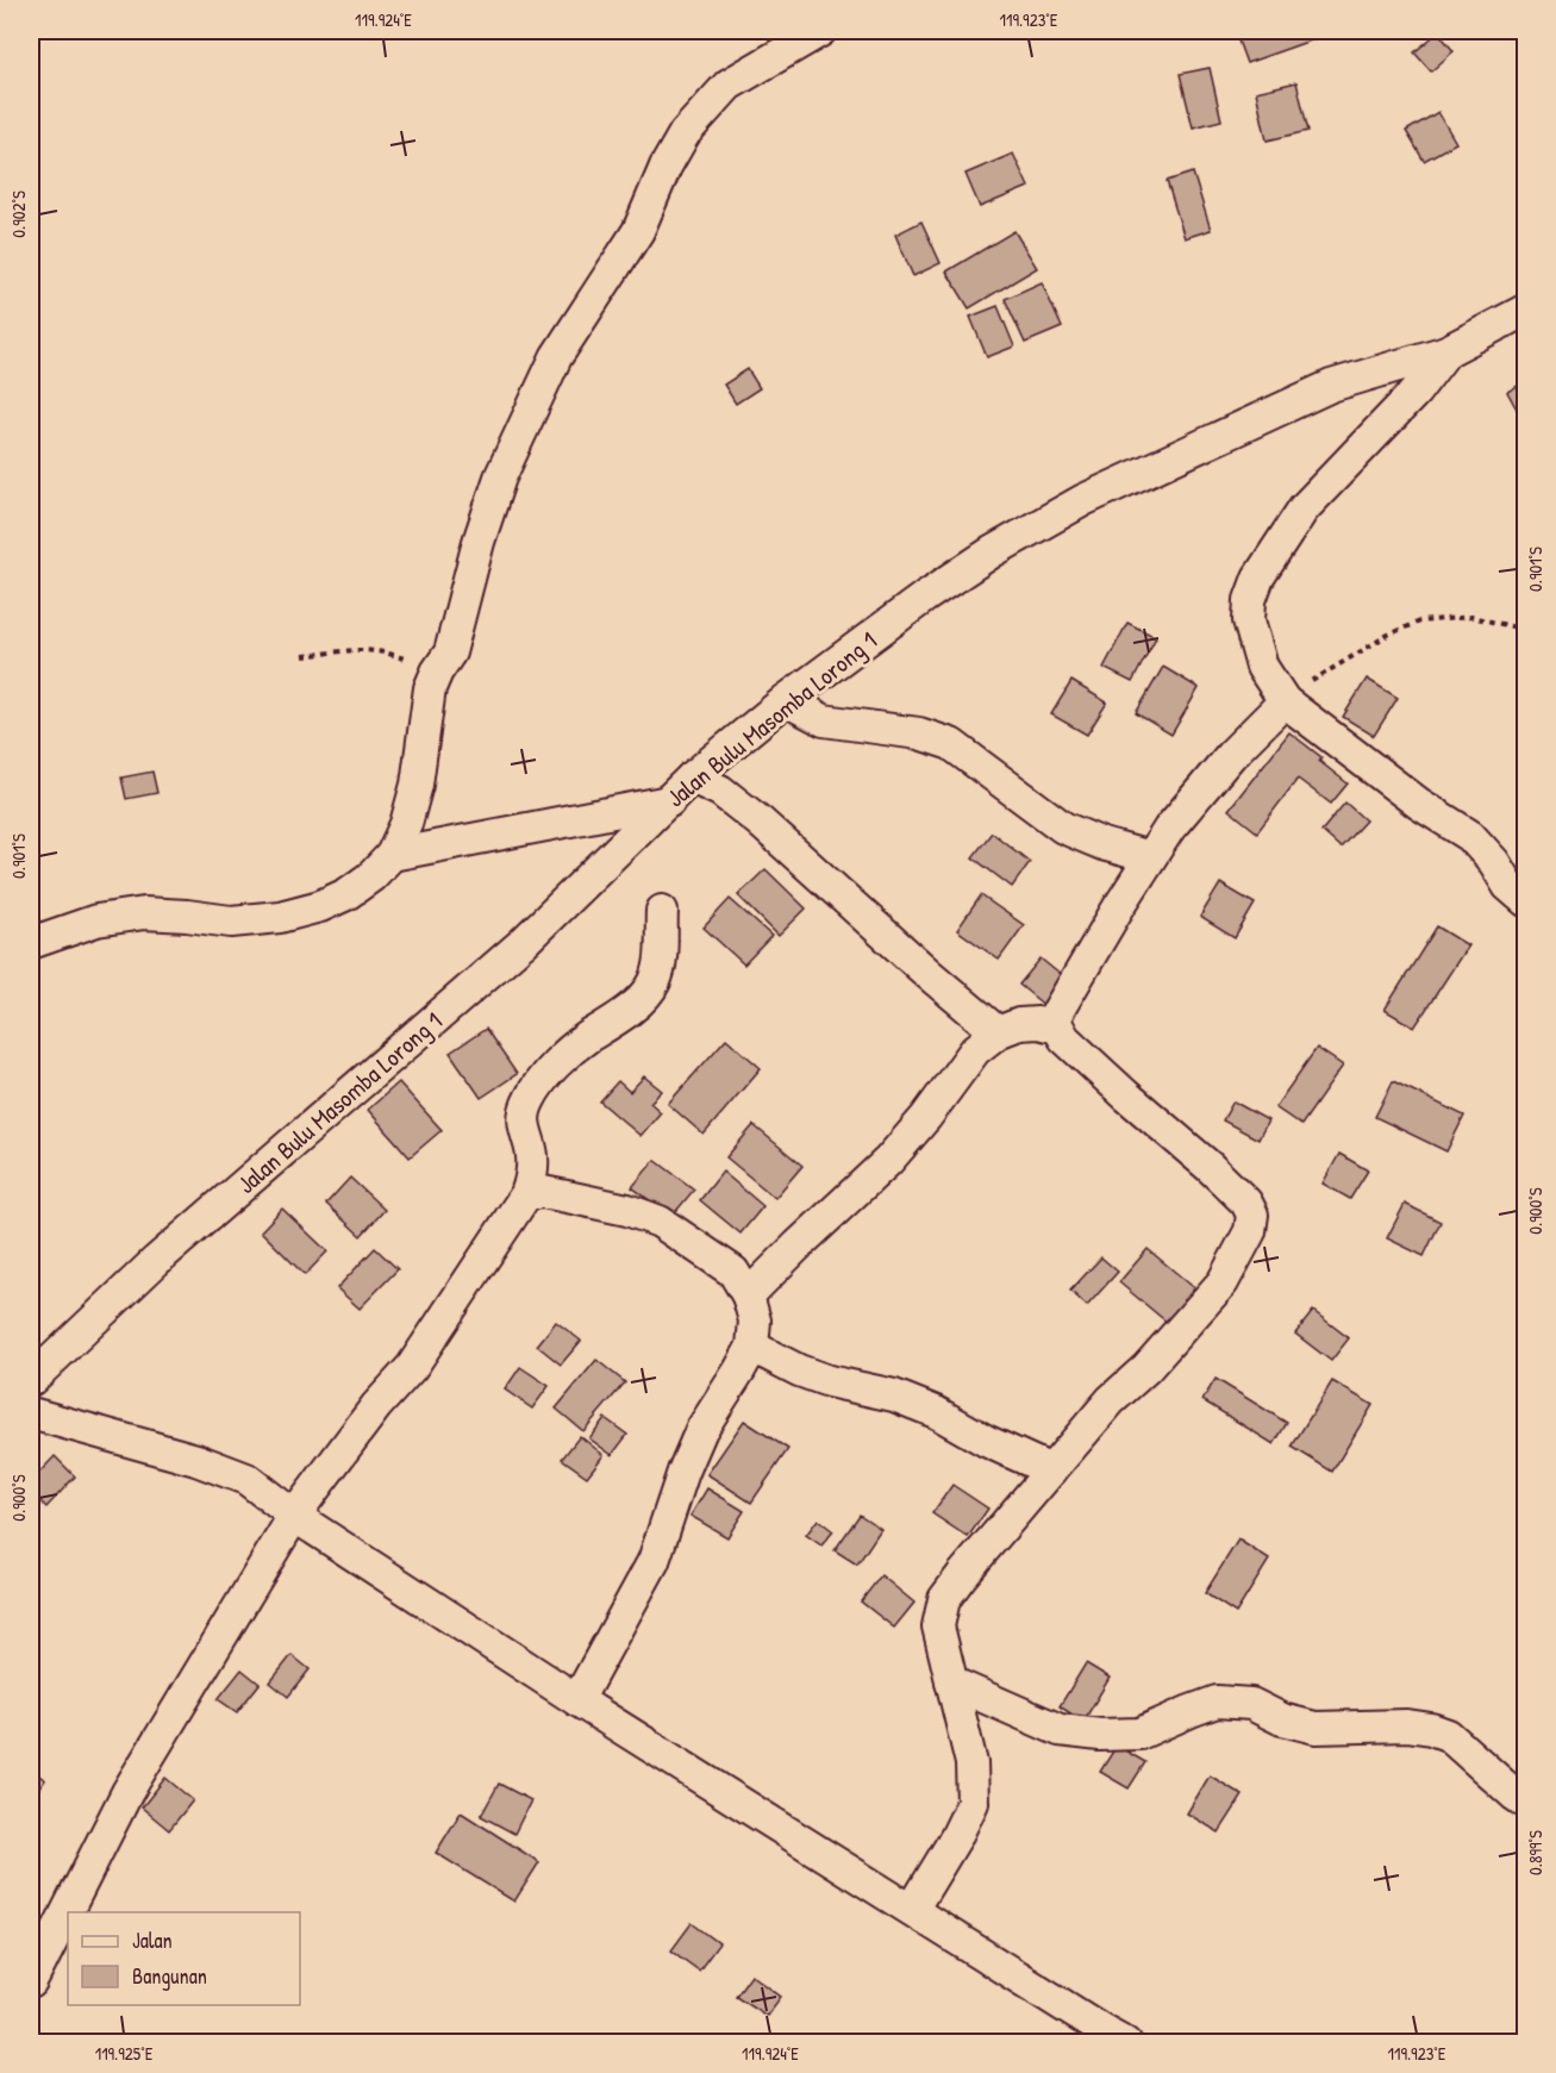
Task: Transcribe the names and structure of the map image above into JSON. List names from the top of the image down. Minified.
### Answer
{"streets":{"street":["Jalan Bulu Masomba Lorong 1"]},"legend":["Jalan","Bangunan"],"coordinates":["119.924°E","119.923°E","0.902°S","0.901°S","0.900°S","0.899°S","119.925°E"]}
